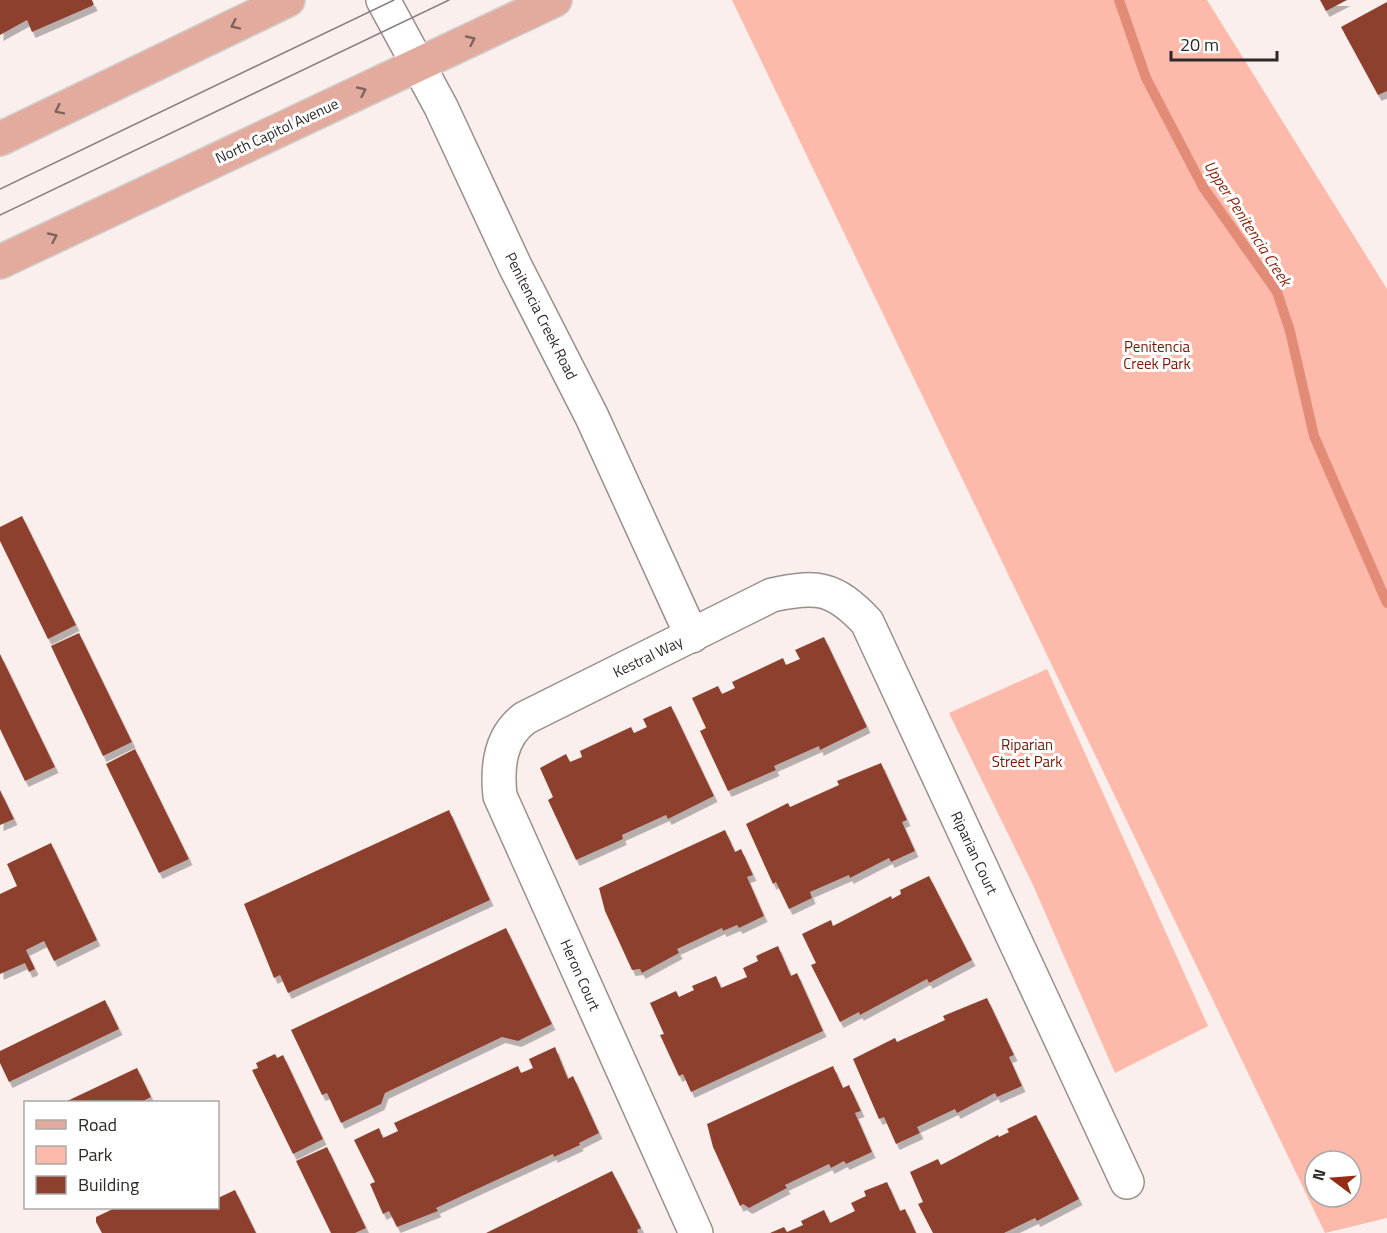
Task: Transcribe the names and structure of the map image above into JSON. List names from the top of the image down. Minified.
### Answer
{"streets":{"main road":["North Capitol Avenue"],"street":["Penitencia Creek Road","Kestral Way","Riparian Court","Heron Court"]},"crossings":[["North Capitol Avenue","Penitencia Creek Road"],["Penitencia Creek Road","Kestral Way"],["Kestral Way","Riparian Court"],["Kestral Way","Heron Court"]],"water":["Upper Penitencia Creek"],"parks":["Penitencia Creek Park","Riparian Street Park"],"legend":["Road","Park","Building"],"scale_bar":"20 m","north":"left"}
